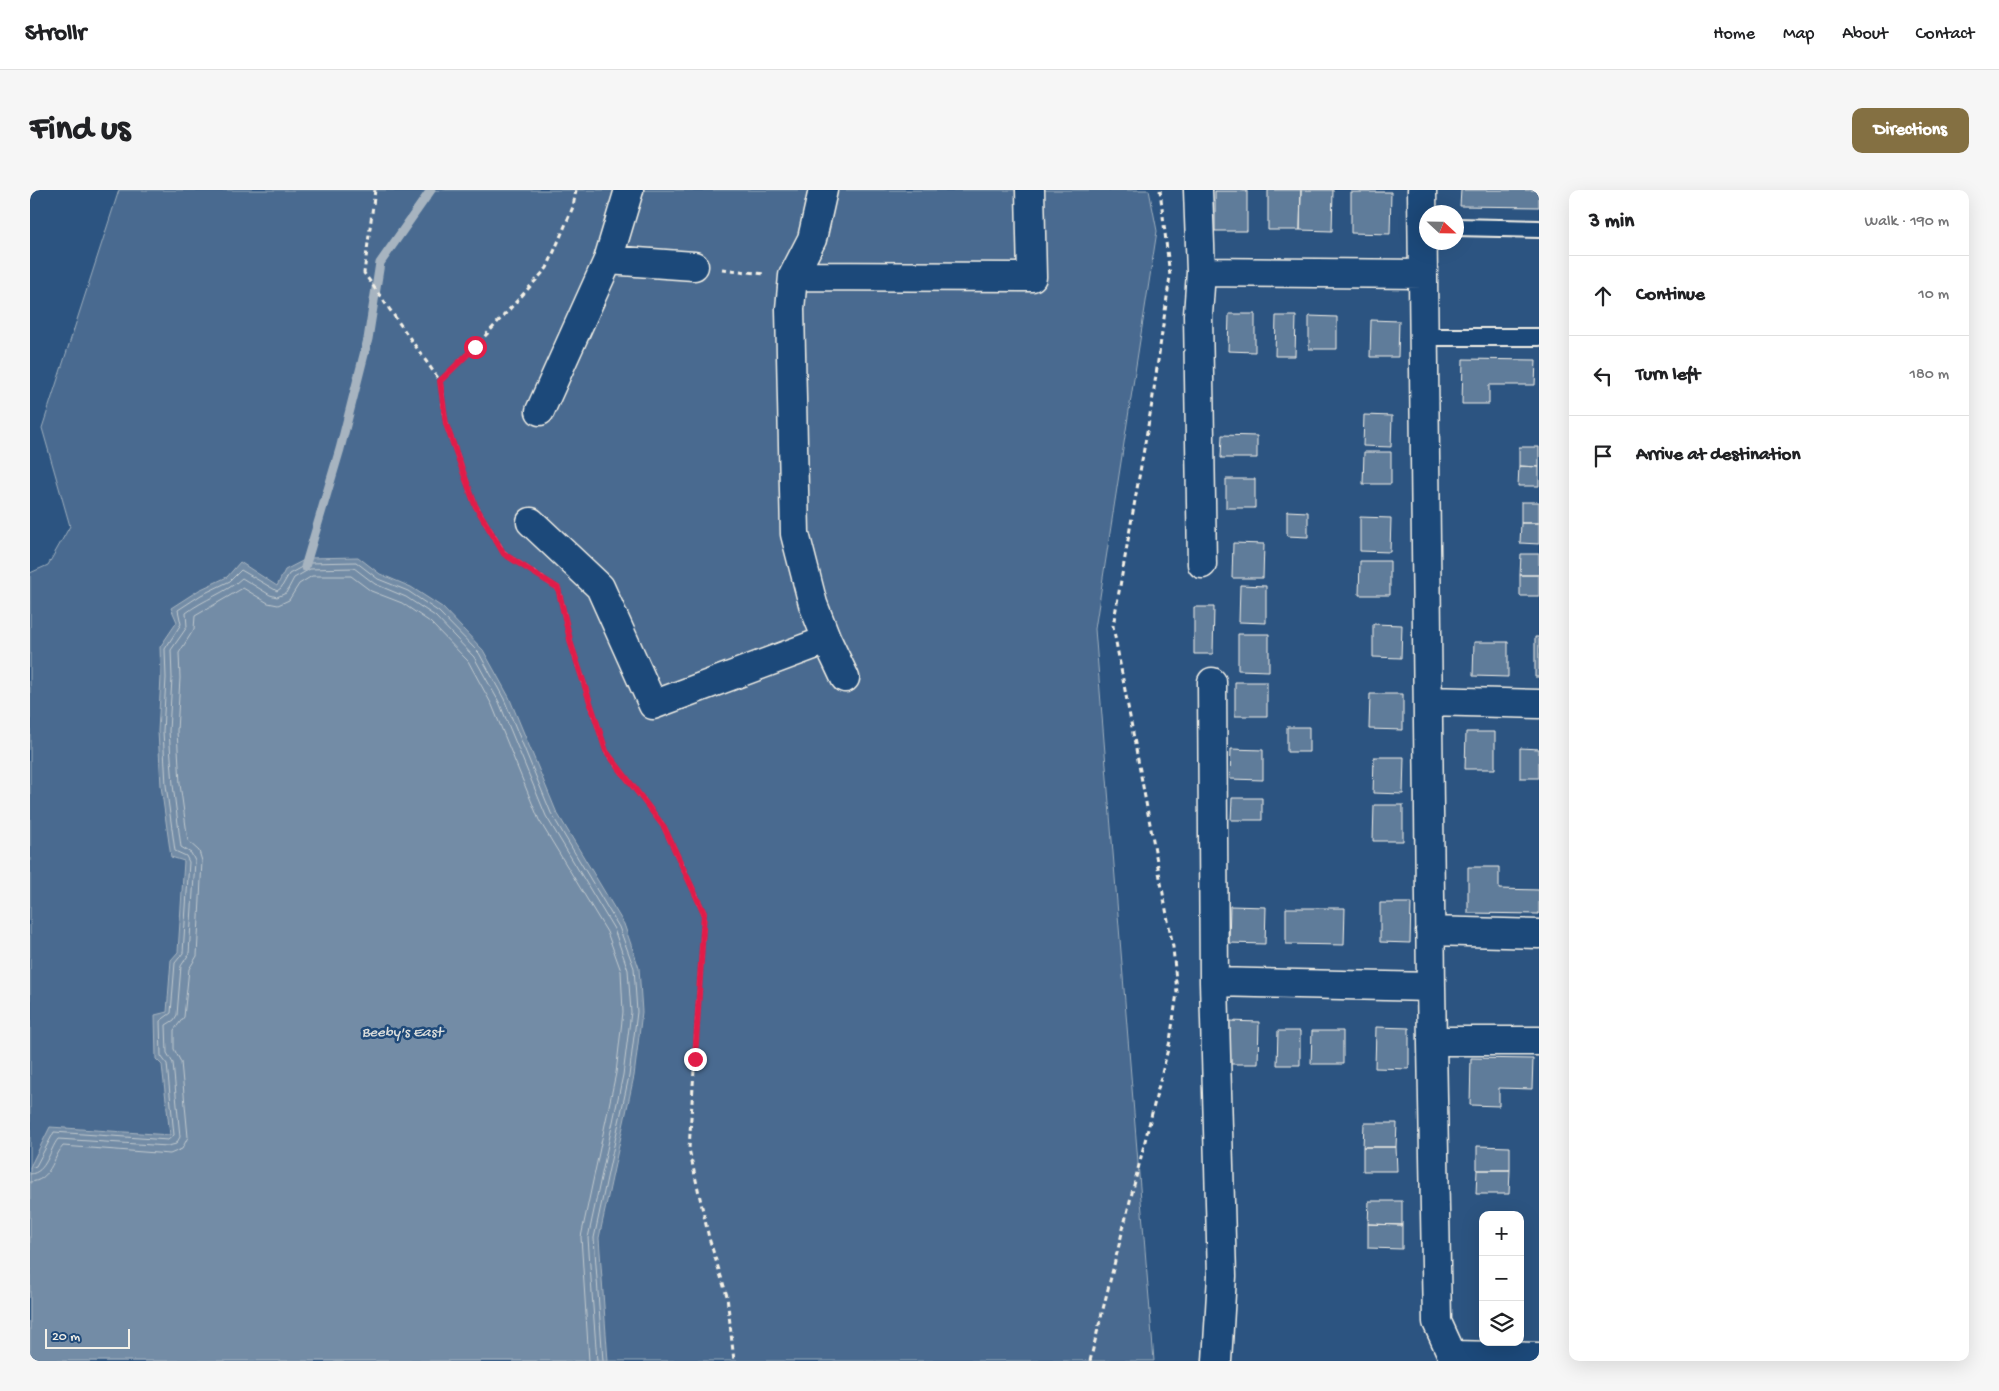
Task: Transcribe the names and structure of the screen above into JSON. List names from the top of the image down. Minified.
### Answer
{"water":["Beeby's East"],"scale_bar":"20 m","north":"right","page":{"header":"Strollr","nav":["Home","Map","About","Contact"],"buttons":"Directions","title":"Find us","heading":["3 min","Walk · 190 m"],"list":[["Continue","10 m"],["Turn left","180 m"],"Arrive at destination"],"map_buttons":["+","−"],"scale":"20 m"}}
